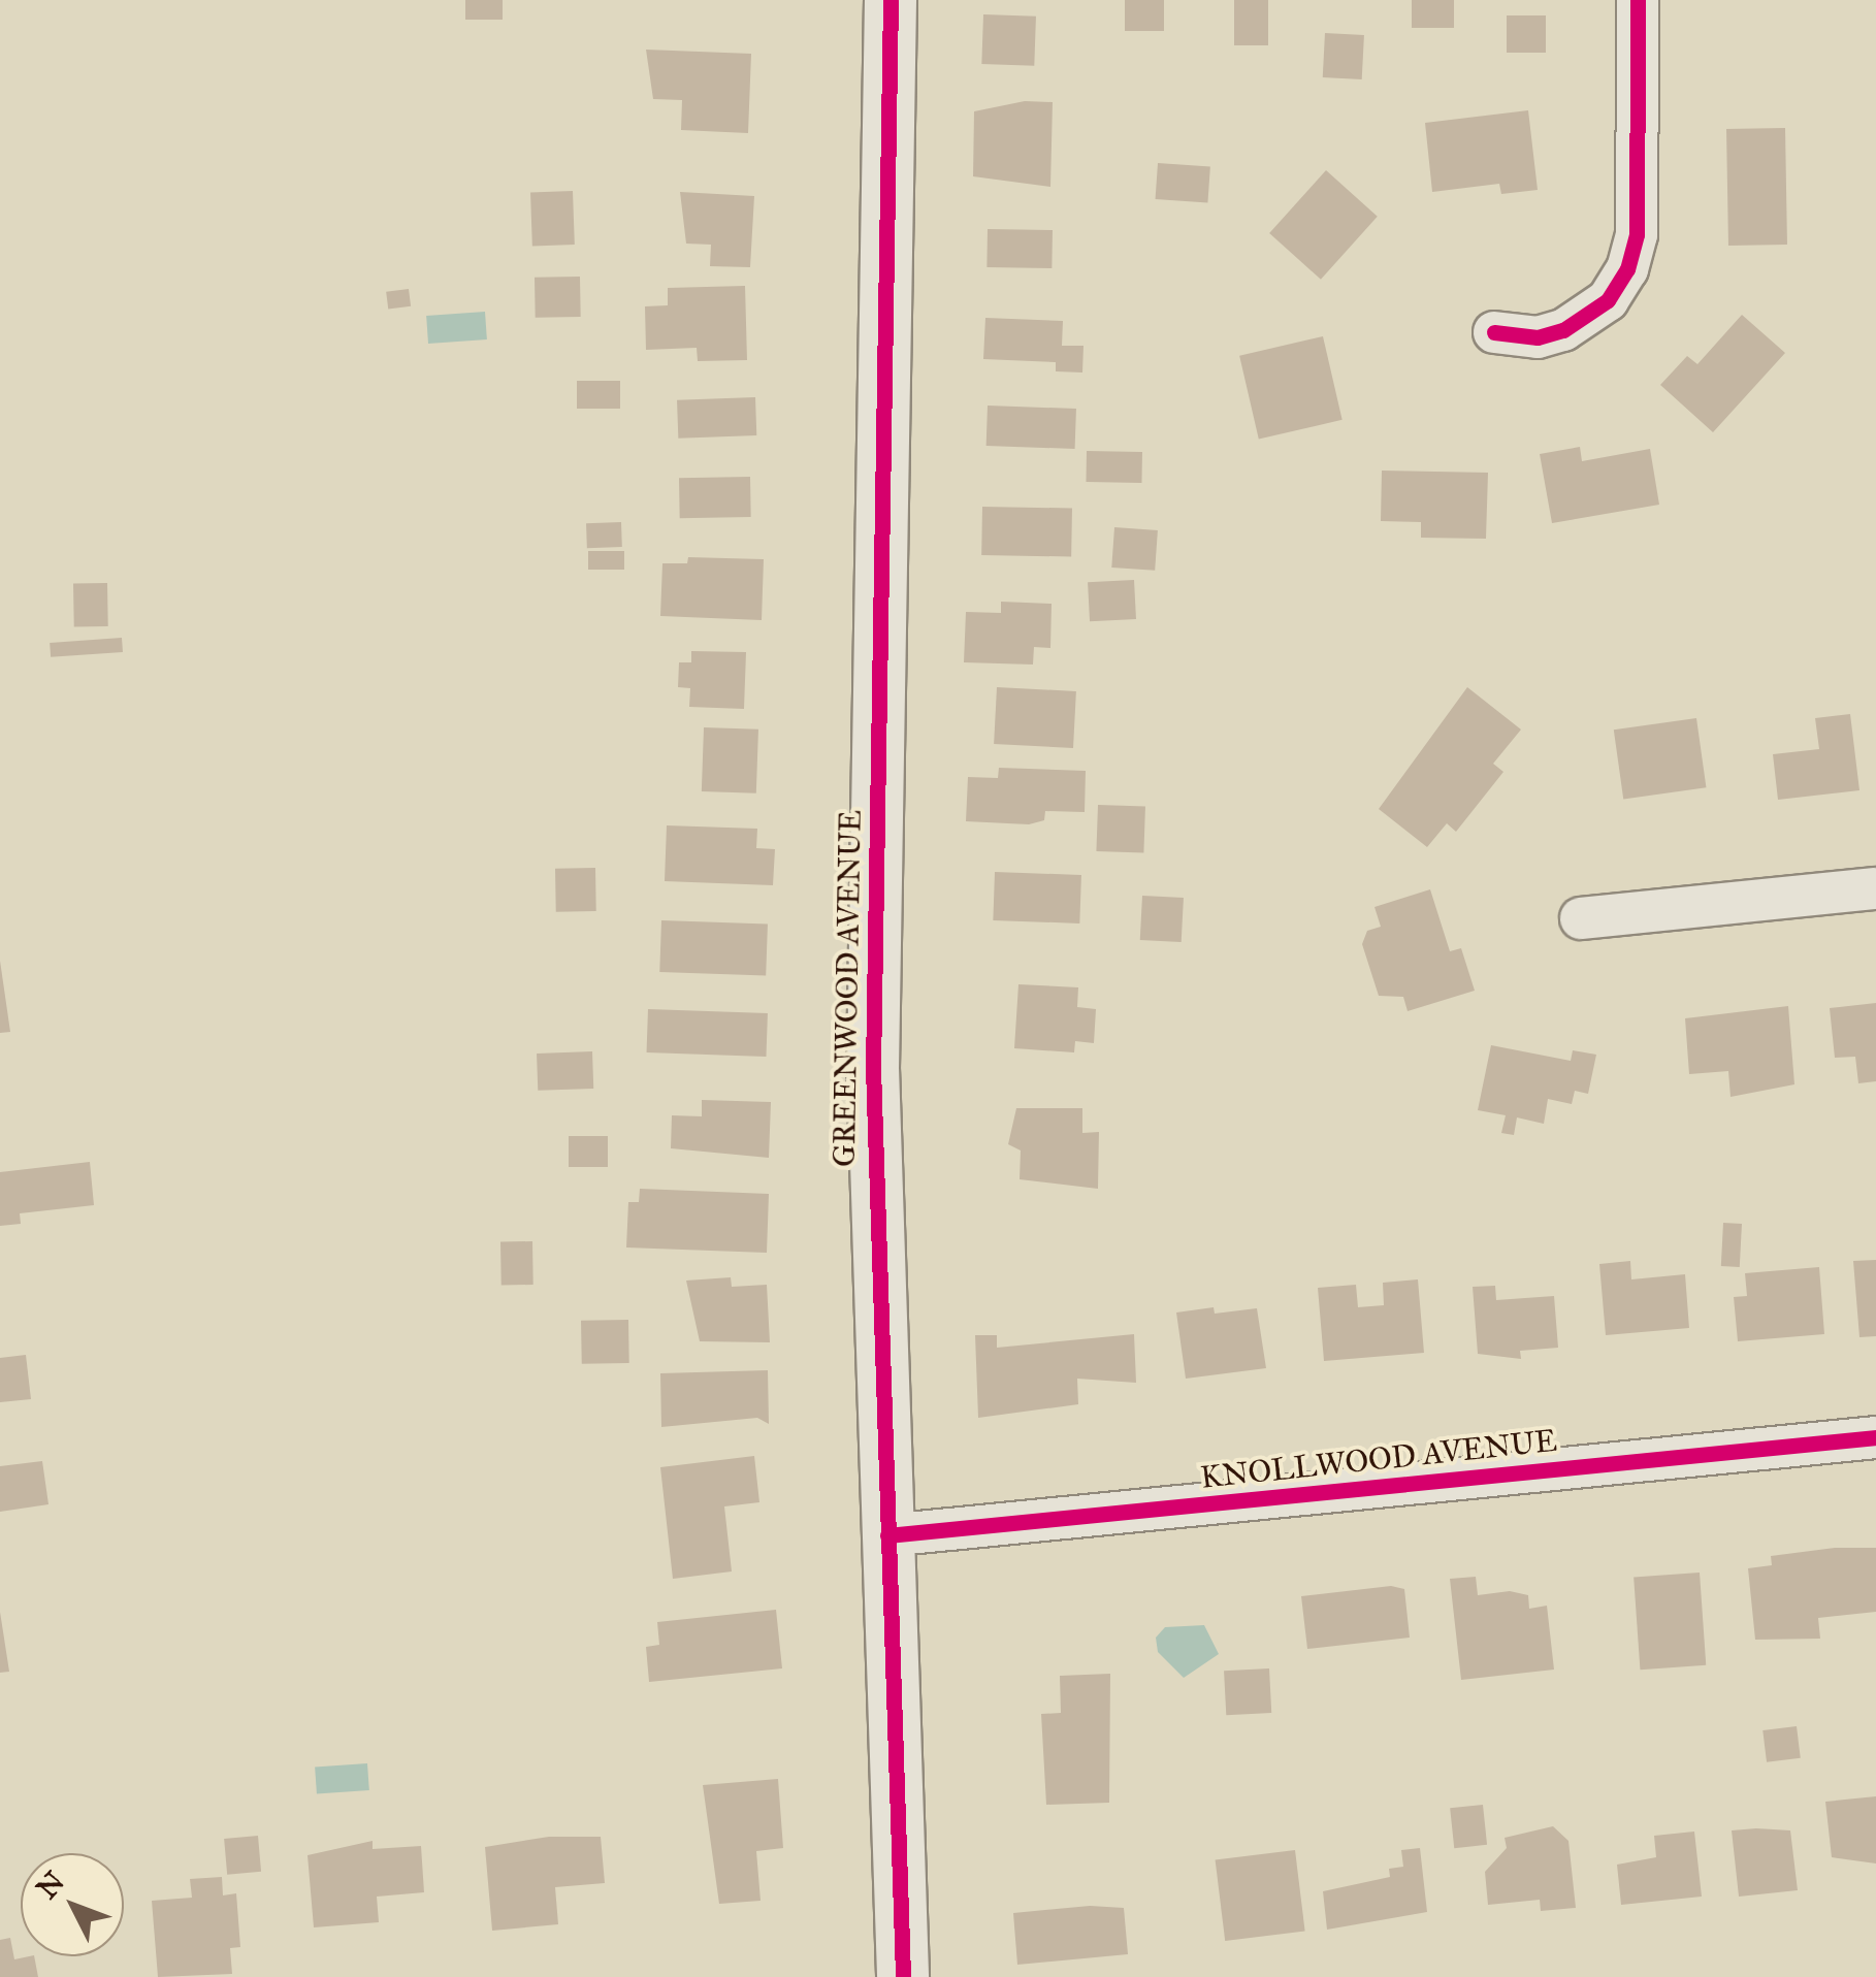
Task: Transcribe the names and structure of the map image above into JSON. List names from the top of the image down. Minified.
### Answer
{"streets":{"street":["GREENWOOD AVENUE","KNOLLWOOD AVENUE"]},"crossings":[["GREENWOOD AVENUE","KNOLLWOOD AVENUE"]],"north":"top left"}
